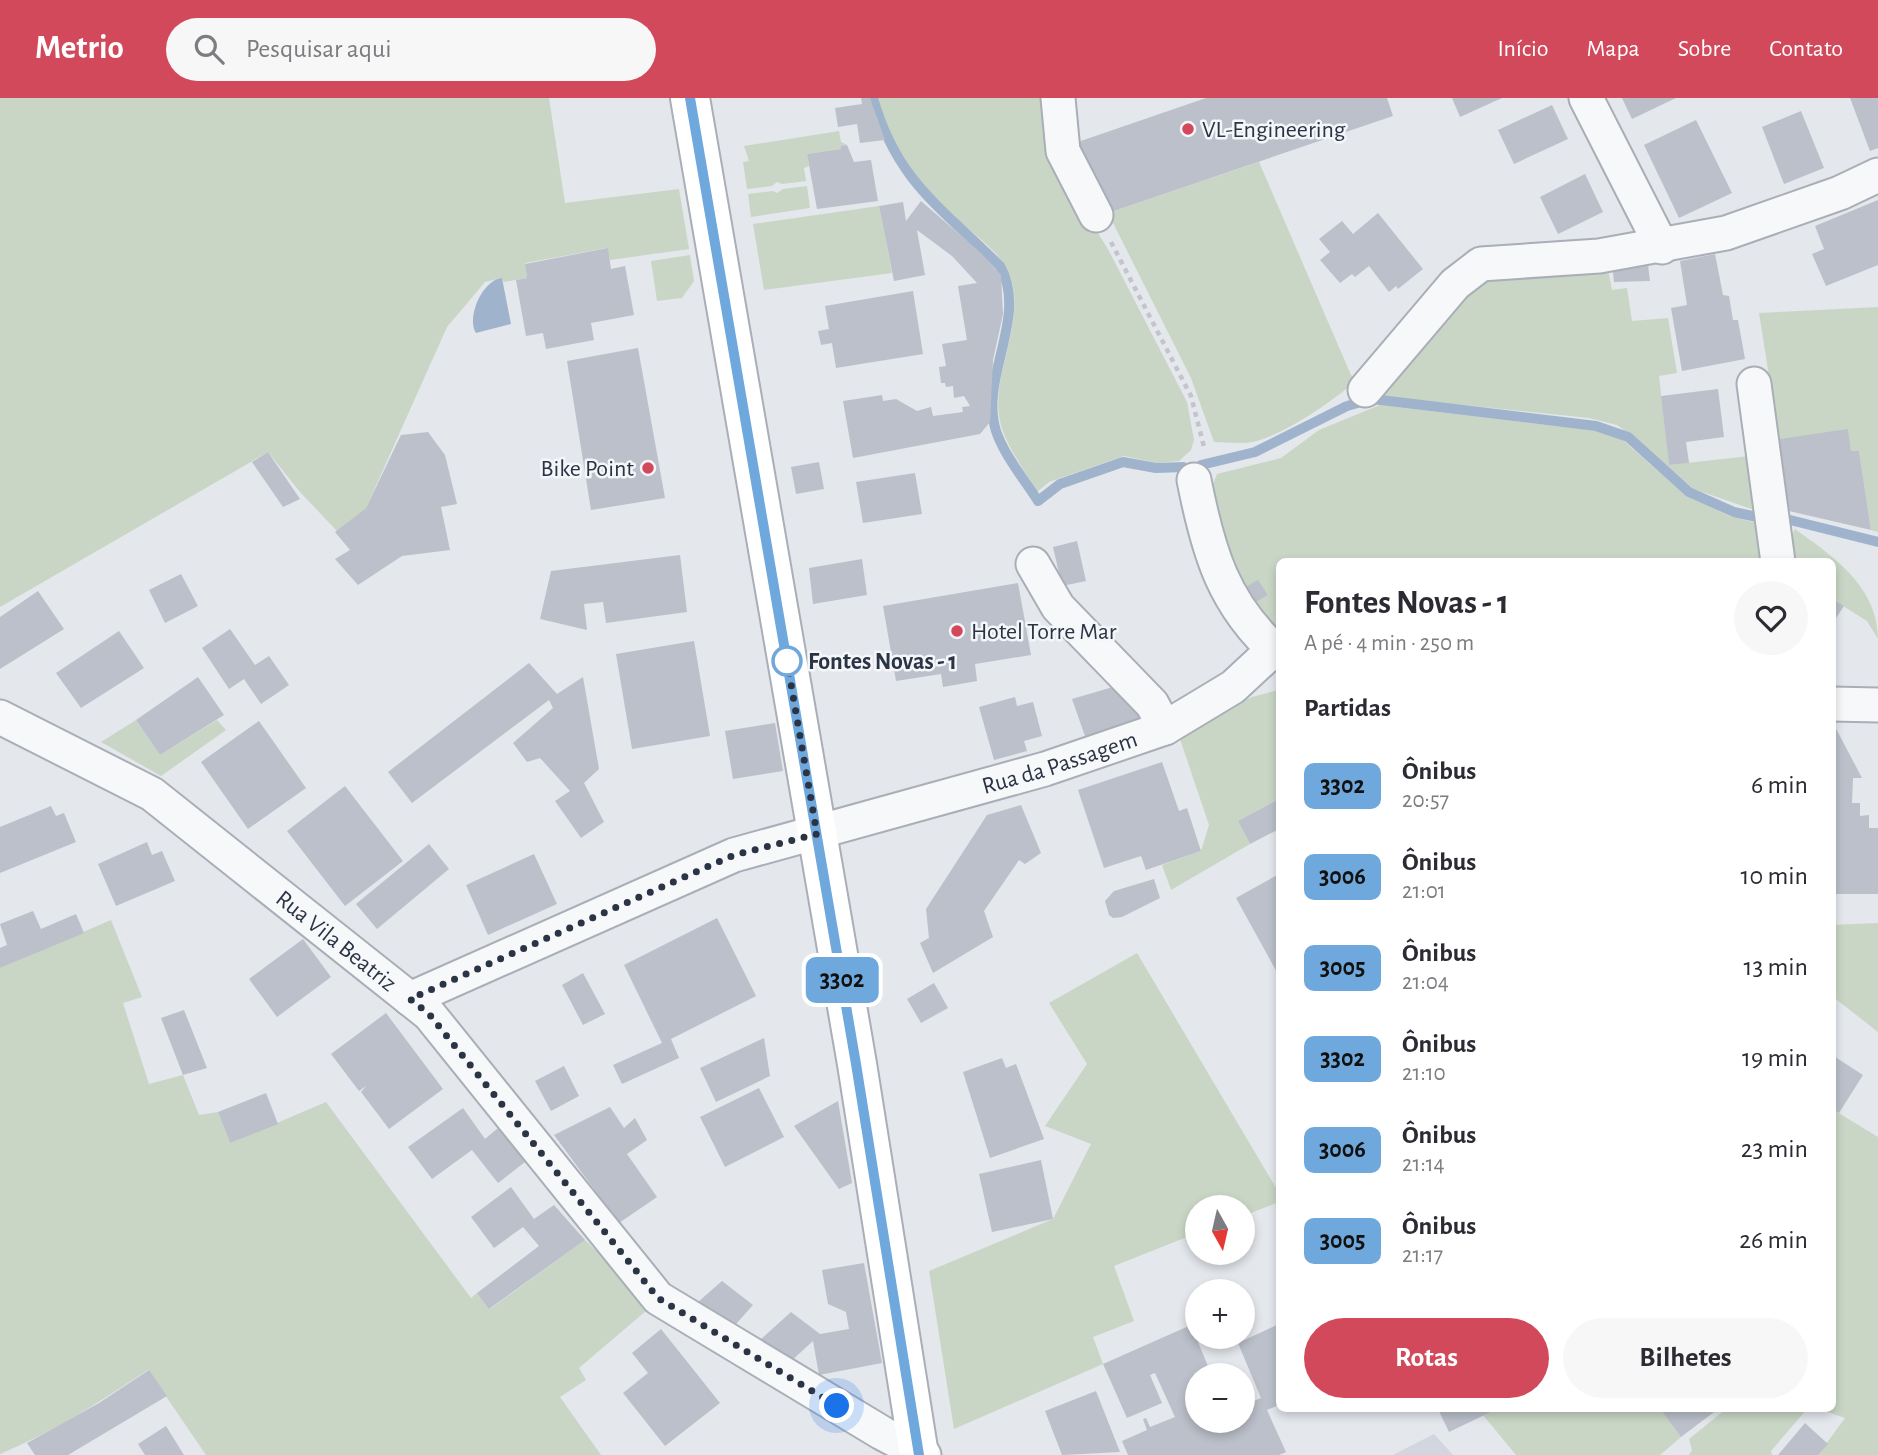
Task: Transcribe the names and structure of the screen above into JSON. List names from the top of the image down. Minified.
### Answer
{"streets":{"street":["Rua da Passagem","Rua Vila Beatriz"]},"crossings":[["Rua da Passagem","Rua Vila Beatriz"]],"places":["VL-Engineering","Bike Point","Hotel Torre Mar","Fontes Novas - 1"],"lines":["bus line 3302"],"north":"bottom","page":{"header":"Metrio","search":"Pesquisar aqui","nav":["Início","Mapa","Sobre","Contato"],"on_map":"3302","heading":[["Fontes Novas - 1","A pé · 4 min · 250 m"],"Partidas"],"list":[{"mark":"3302","name":"Ônibus","note":"20:57","value":"6 min"},{"mark":"3006","name":"Ônibus","note":"21:01","value":"10 min"},{"mark":"3005","name":"Ônibus","note":"21:04","value":"13 min"},{"mark":"3302","name":"Ônibus","note":"21:10","value":"19 min"},{"mark":"3006","name":"Ônibus","note":"21:14","value":"23 min"},{"mark":"3005","name":"Ônibus","note":"21:17","value":"26 min"}],"map_buttons":["+","−"],"buttons":["Rotas","Bilhetes"]}}
